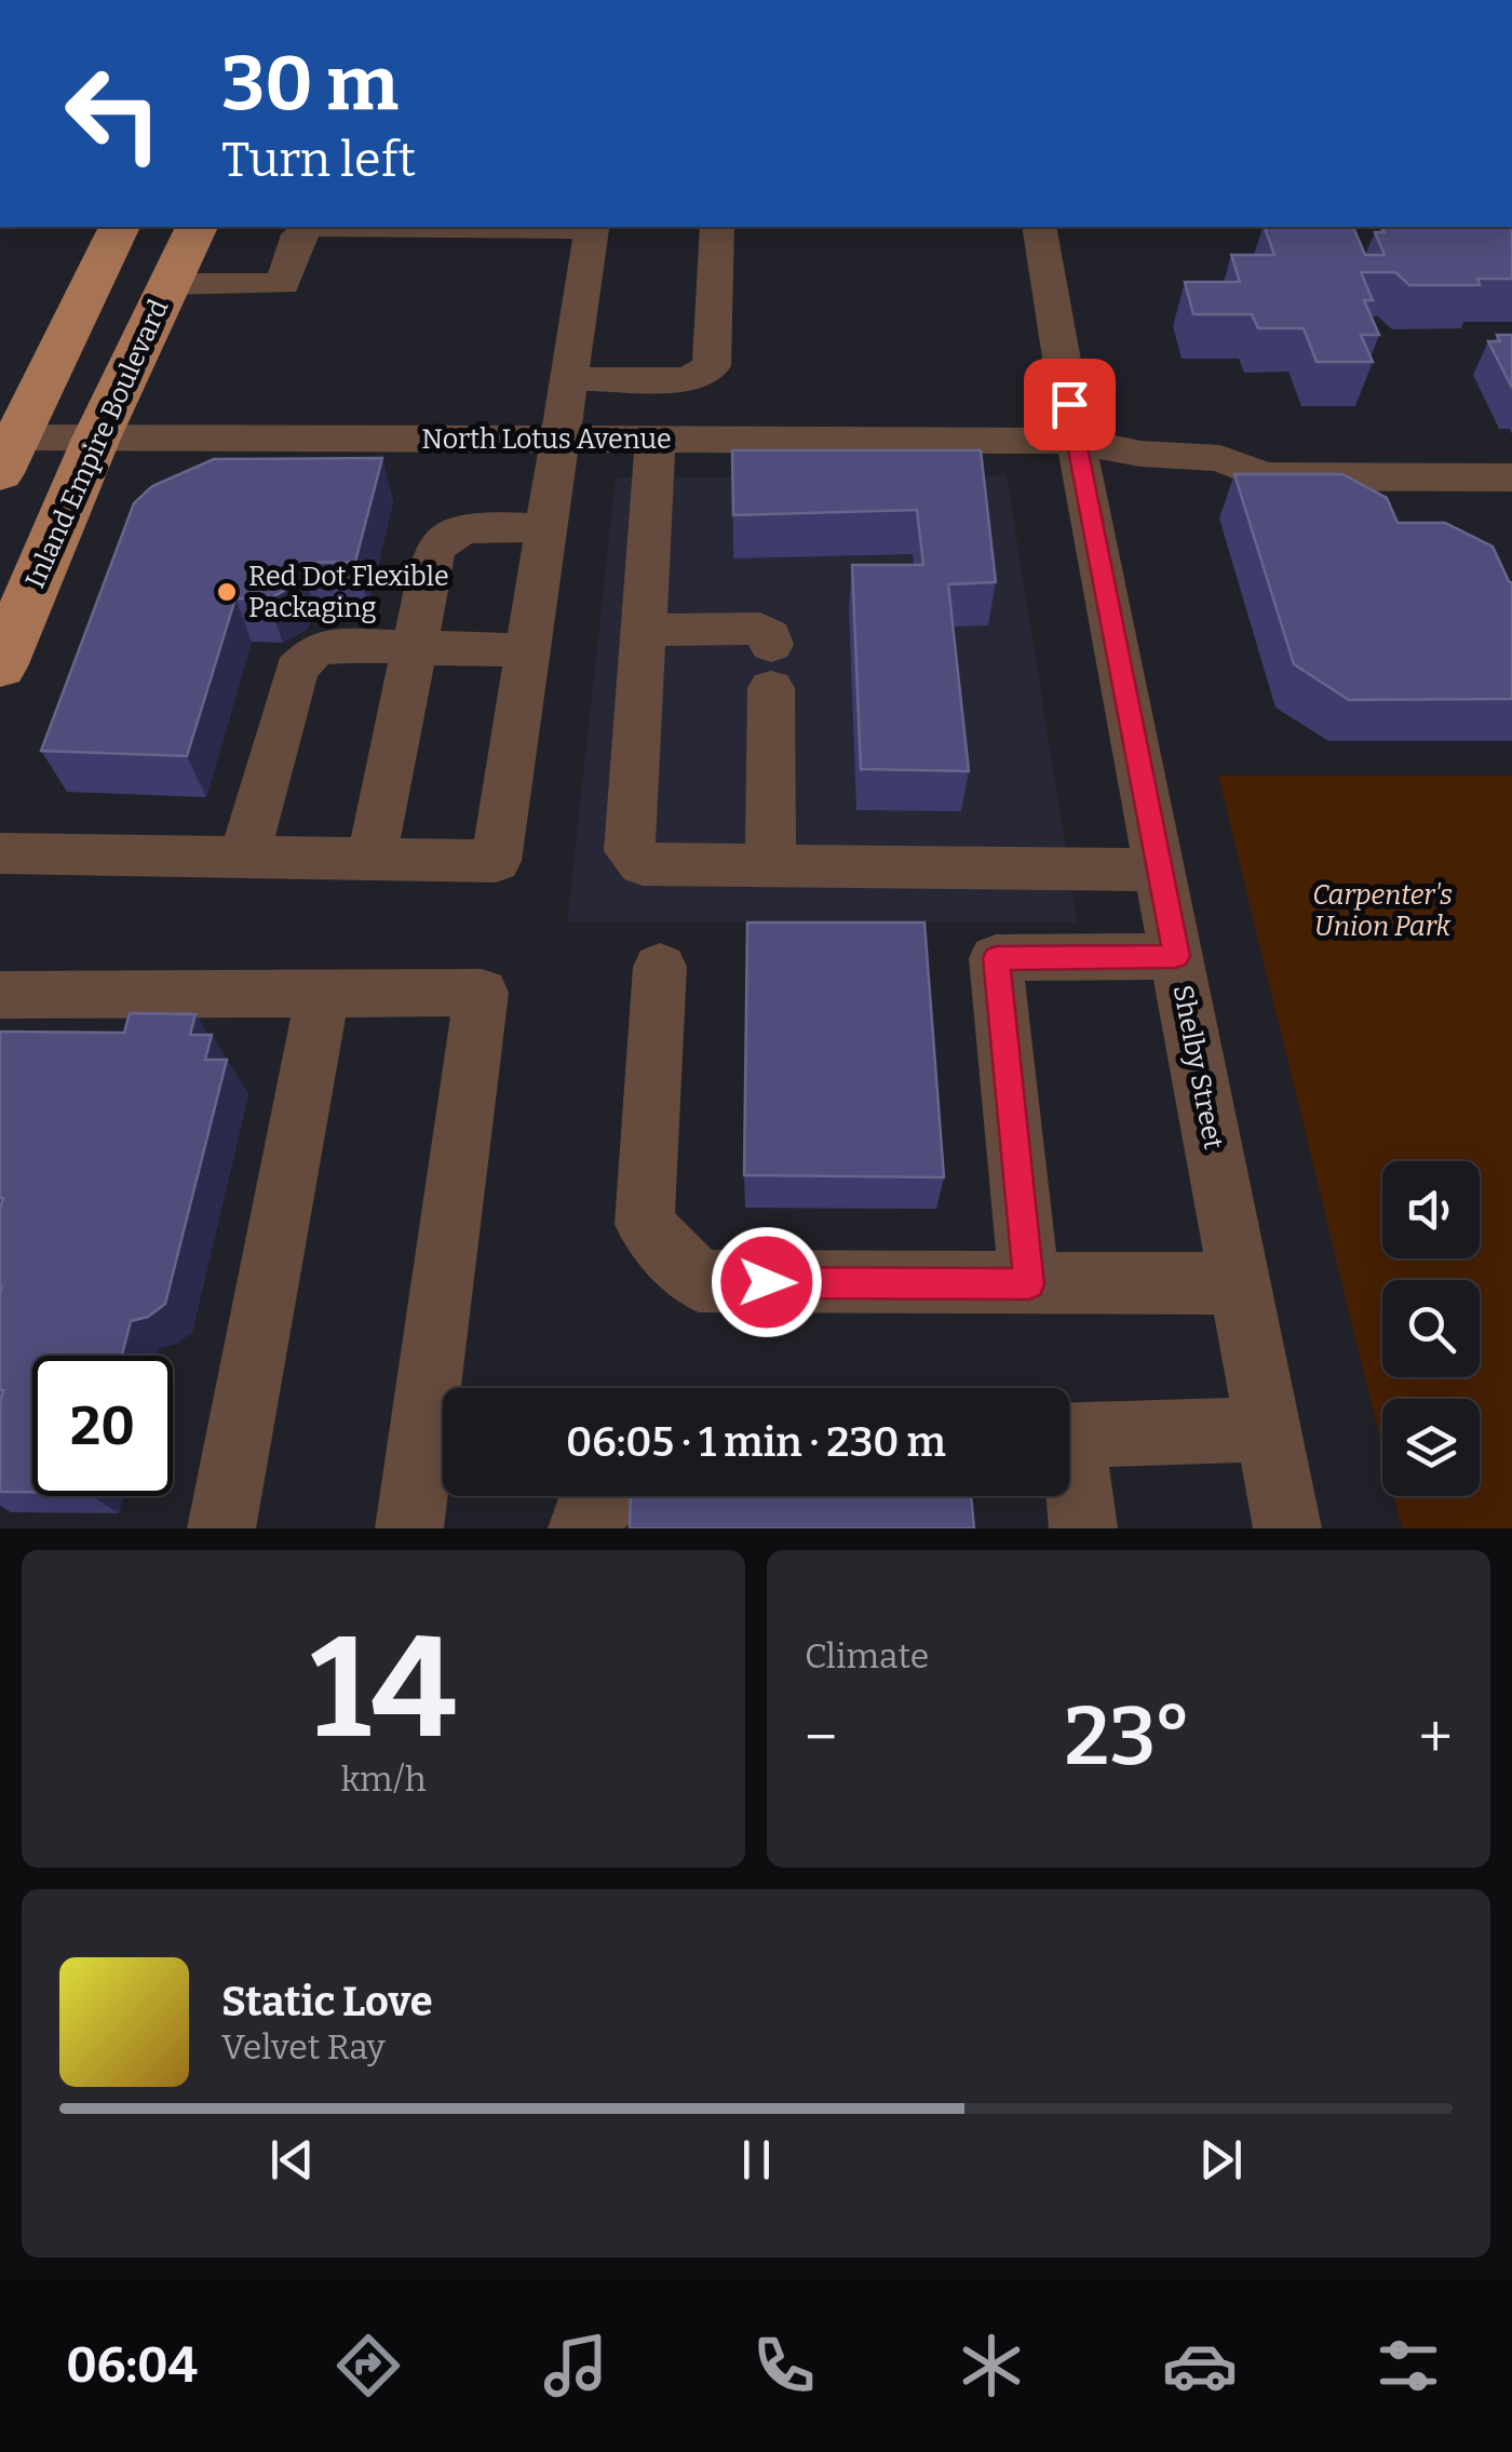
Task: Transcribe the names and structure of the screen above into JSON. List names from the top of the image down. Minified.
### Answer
{"streets":{"main road":["Inland Empire Boulevard"],"street":["North Lotus Avenue","Shelby Street"]},"crossings":[["North Lotus Avenue","Inland Empire Boulevard"],["North Lotus Avenue","Shelby Street"]],"parks":["Carpenter's Union Park"],"places":["Red Dot Flexible Packaging"],"page":{"turn":["30 m","Turn left"],"limit":"20","trip":"06:05 · 1 min · 230 m","tile":[["14","km/h"],"Climate"],"heat":["−","23°","+"],"song":["Static Love","Velvet Ray"],"tabs":"06:04"}}
